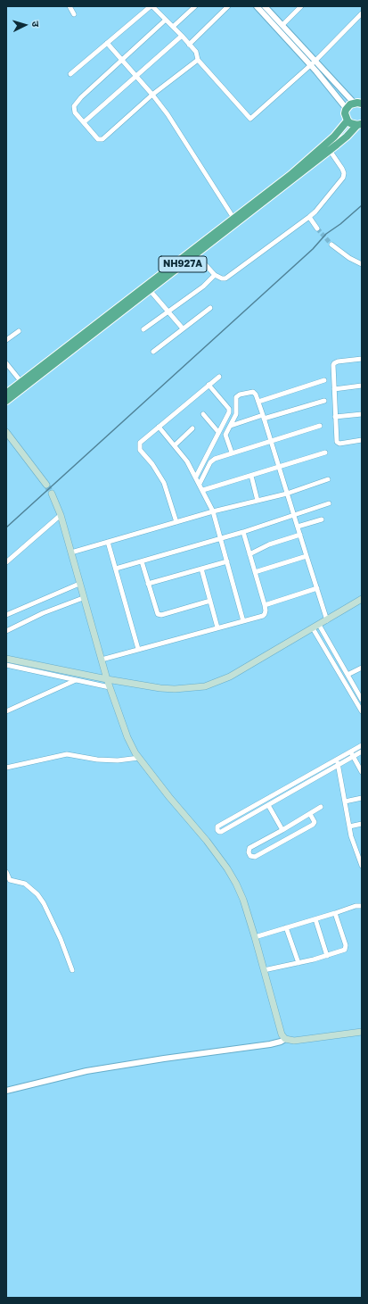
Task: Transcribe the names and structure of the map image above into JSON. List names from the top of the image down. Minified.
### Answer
{"streets":{"highway":["NH927A"]},"north":"right"}
